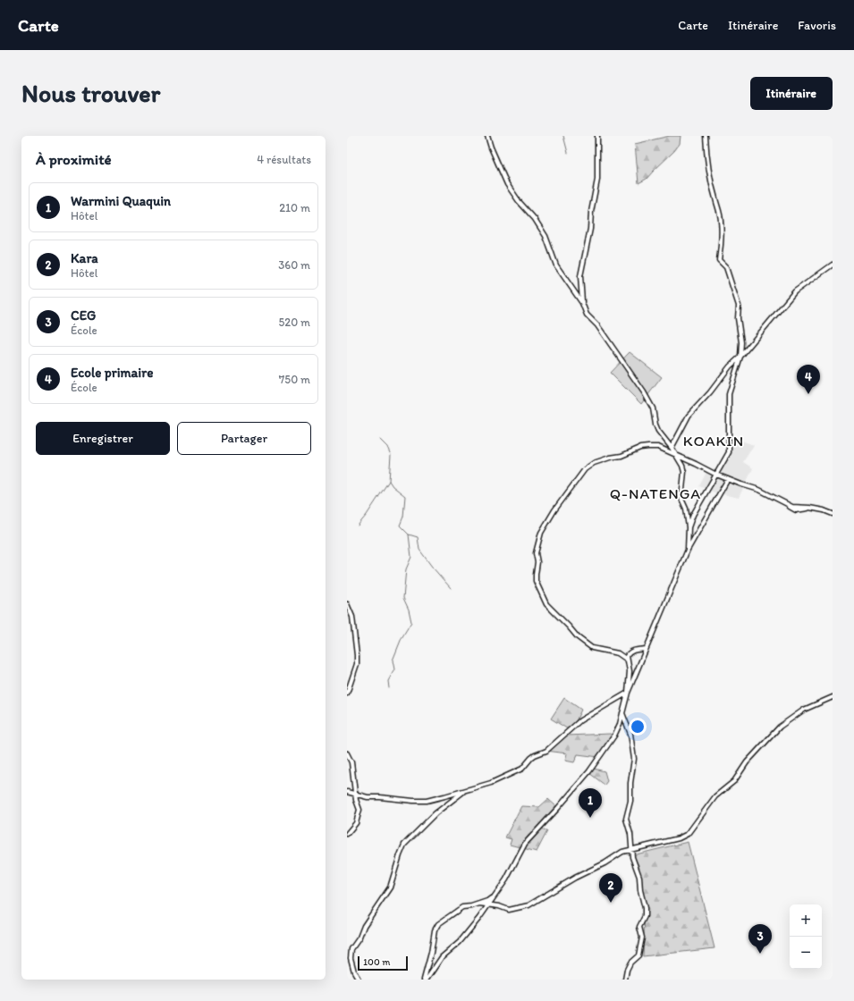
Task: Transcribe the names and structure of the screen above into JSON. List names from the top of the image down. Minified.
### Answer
{"districts":["KOAKIN","Q-NATENGA"],"scale_bar":"100 m","page":{"header":"Carte","nav":["Carte","Itinéraire","Favoris"],"buttons":["Itinéraire",["Enregistrer","Partager"]],"title":"Nous trouver","heading":["À proximité","4 résultats"],"list":[{"mark":"1","name":"Warmini Quaquin","note":"Hôtel","value":"210 m"},{"mark":"2","name":"Kara","note":"Hôtel","value":"360 m"},{"mark":"3","name":"CEG","note":"École","value":"520 m"},{"mark":"4","name":"Ecole primaire","note":"École","value":"750 m"}],"pins":["4","1","2","3"],"map_buttons":["+","−"],"scale":"100 m"}}
